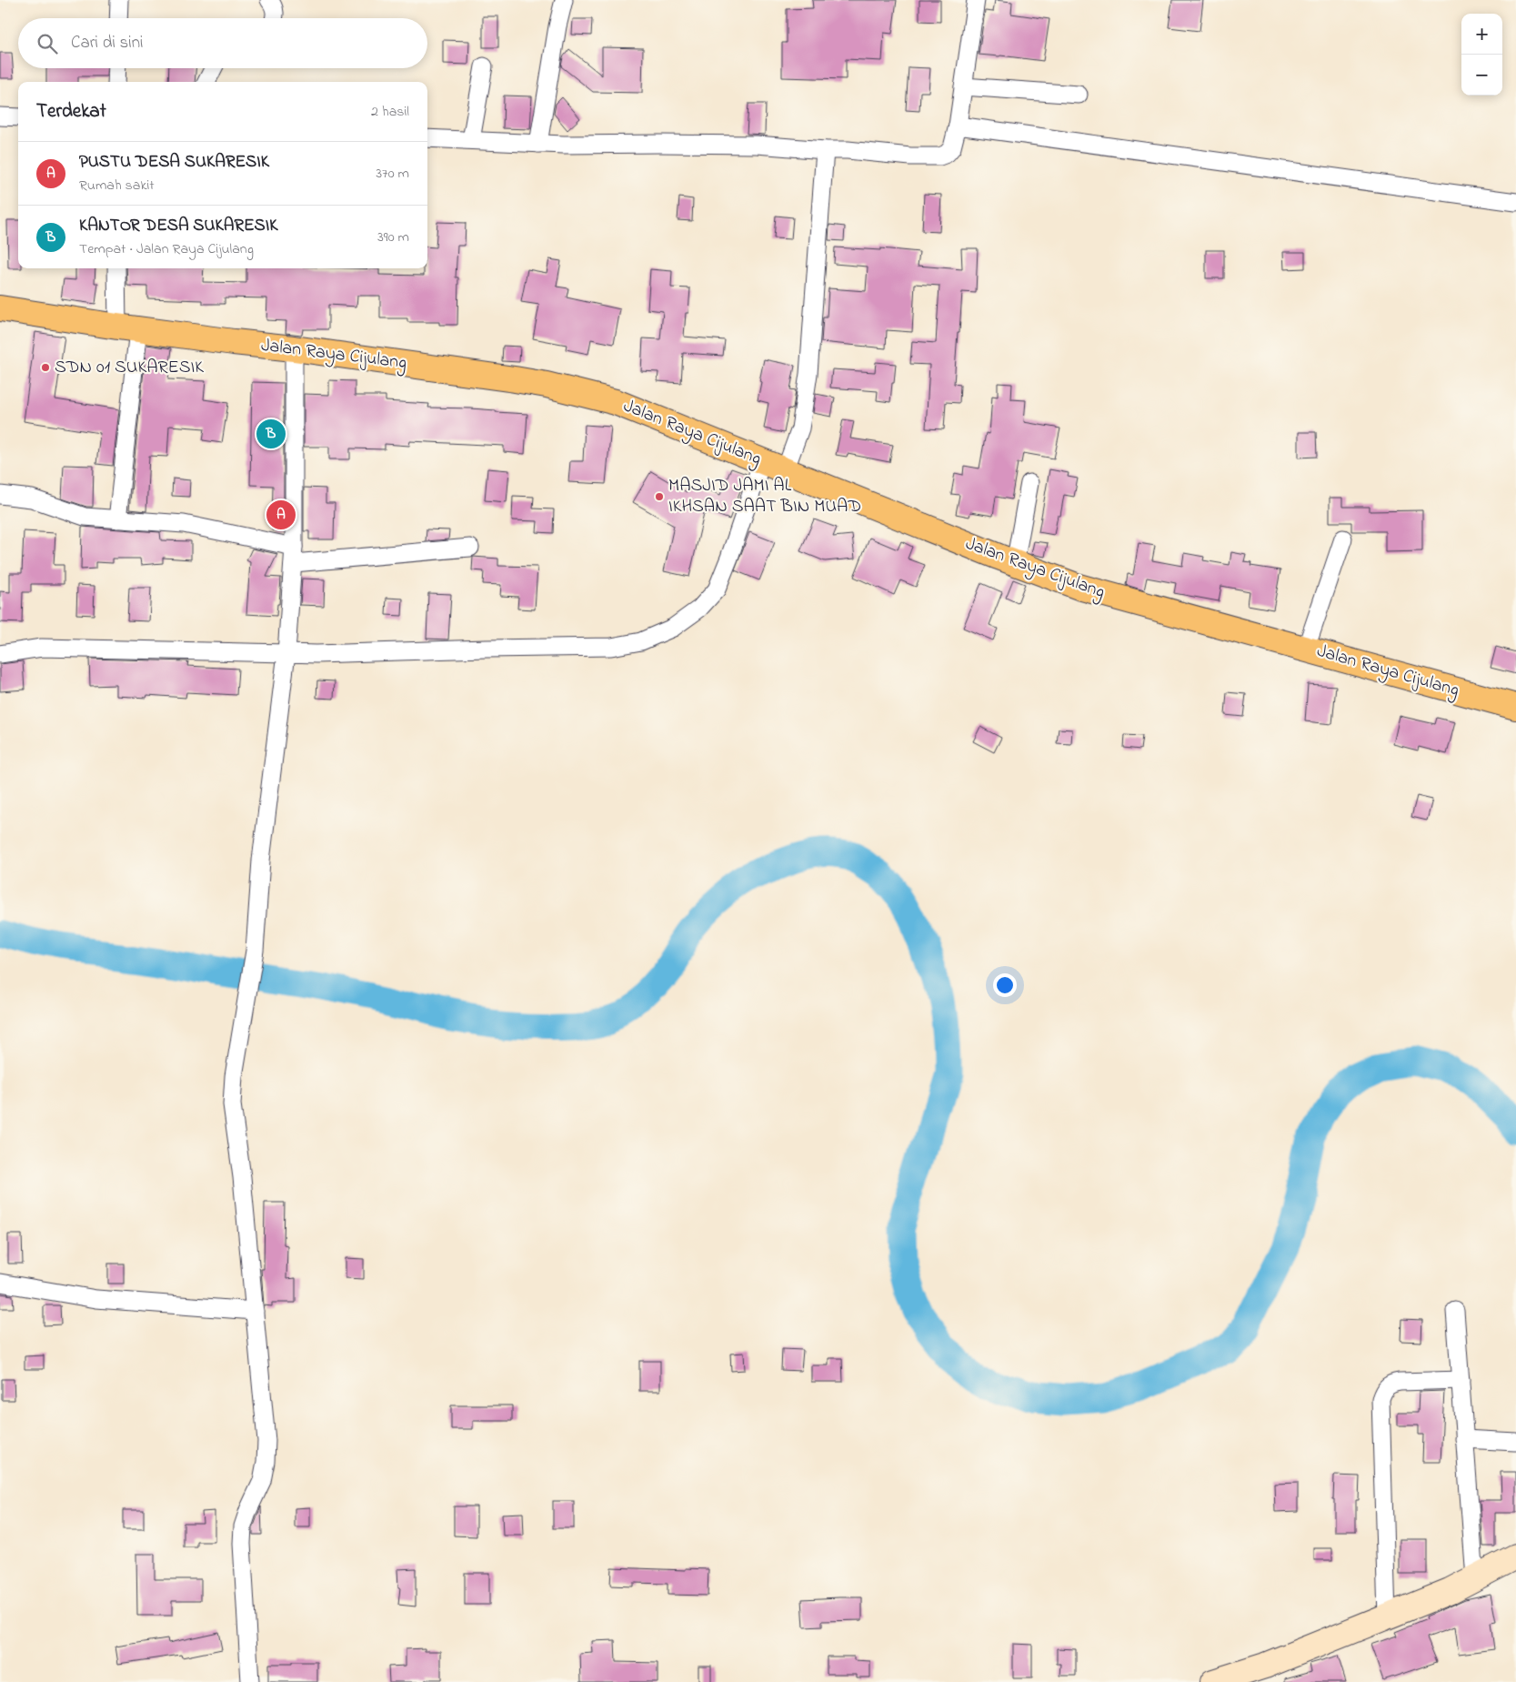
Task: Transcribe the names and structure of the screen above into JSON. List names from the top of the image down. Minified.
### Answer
{"streets":{"highway":["Jalan Raya Cijulang"]},"places":["SDN 01 SUKARESIK","MASJID JAMI AL IKHSAN SAAT BIN MUAD"],"page":{"map_buttons":["+","−"],"search":"Cari di sini","heading":["Terdekat","2 hasil"],"list":[{"mark":"A","name":"PUSTU DESA SUKARESIK","note":"Rumah sakit","value":"370 m"},{"mark":"B","name":"KANTOR DESA SUKARESIK","note":"Tempat · Jalan Raya Cijulang","value":"390 m"}],"pins":["B","A"]}}
